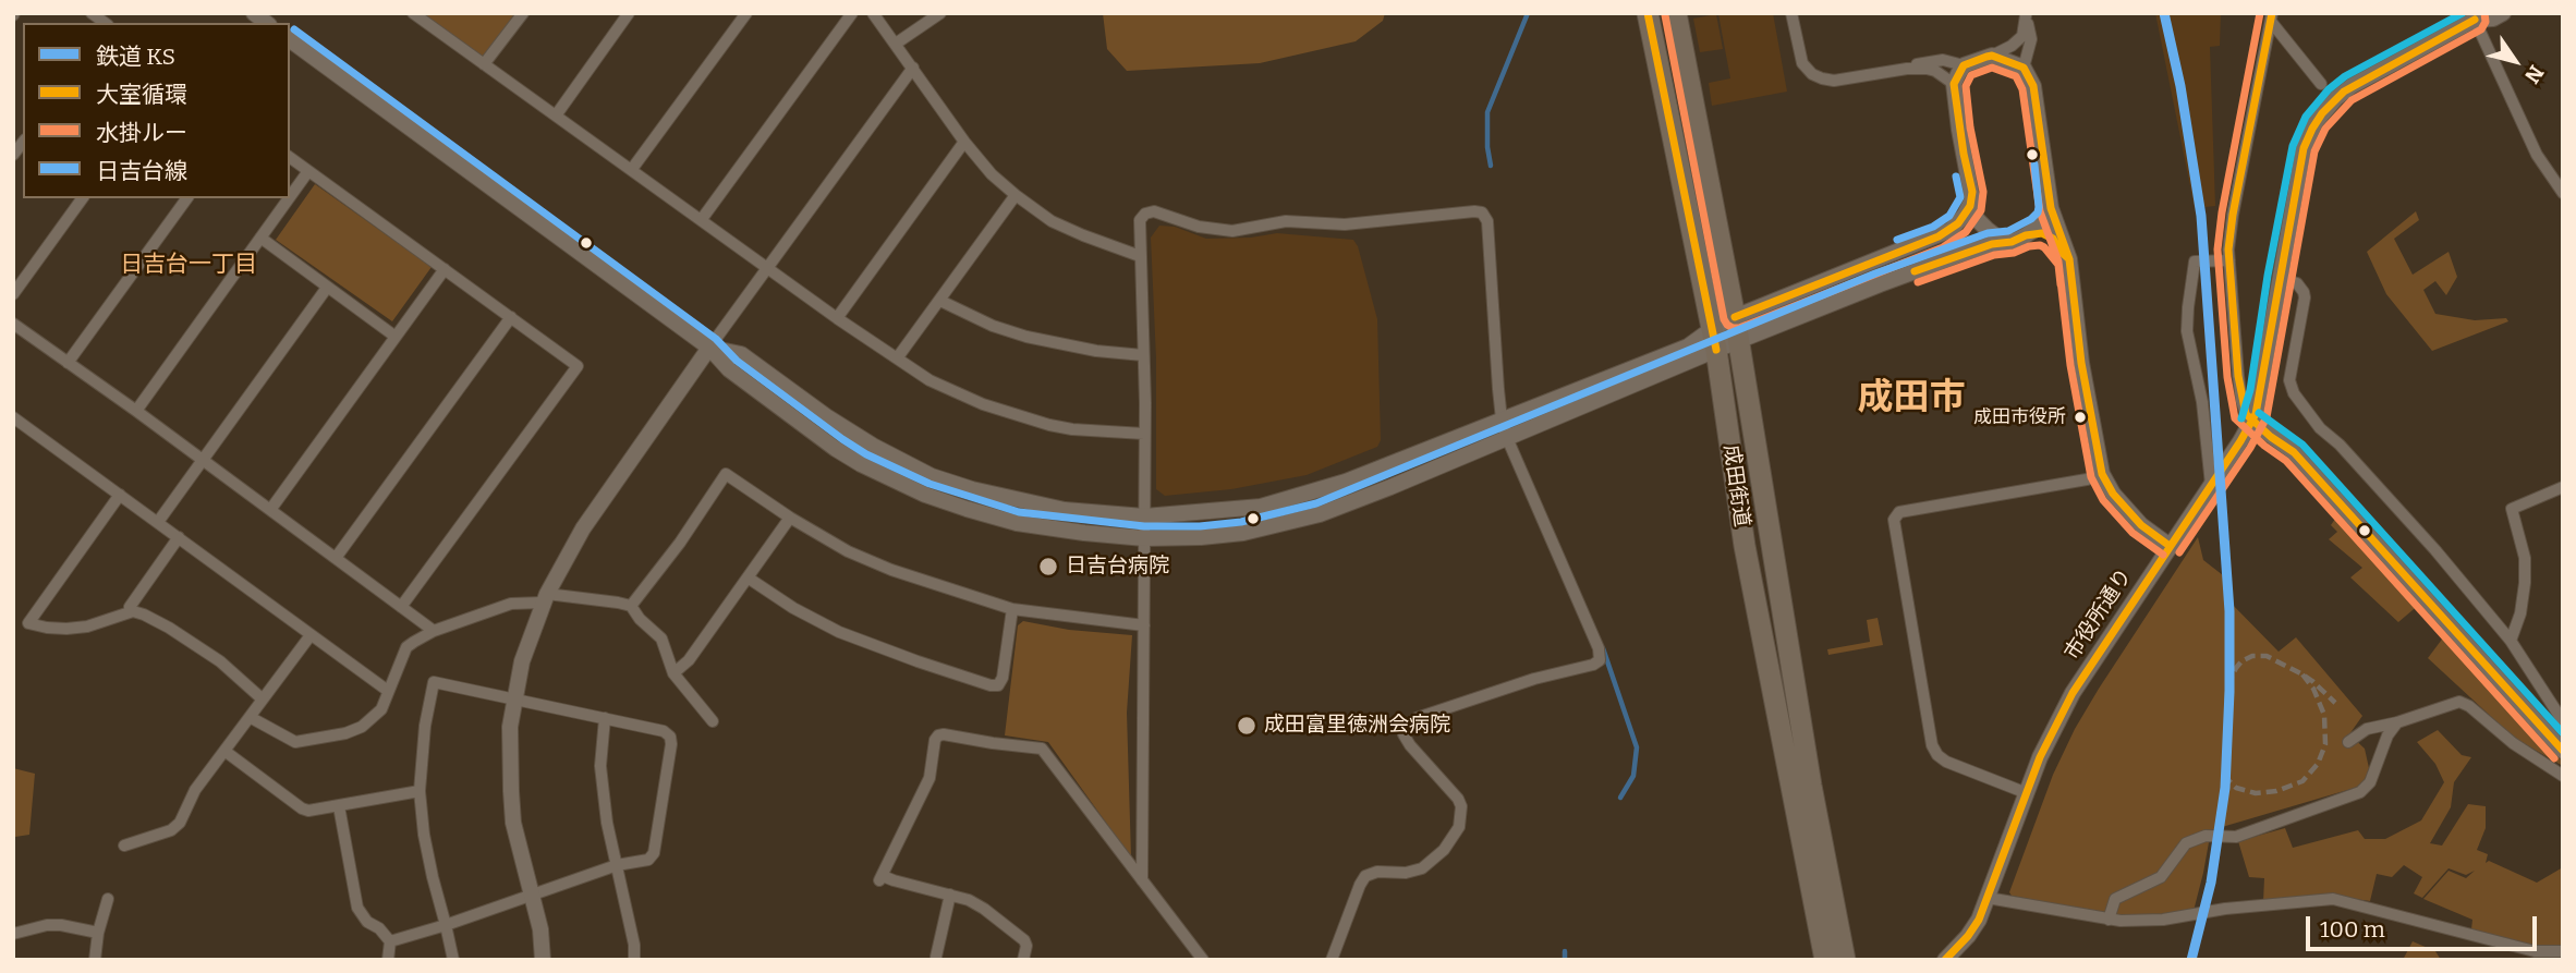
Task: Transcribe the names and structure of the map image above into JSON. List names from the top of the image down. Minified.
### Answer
{"streets":{"highway":["成田街道"],"street":["市役所通り"]},"districts":["日吉台一丁目","成田市"],"places":["成田市役所","日吉台病院","成田富里徳洲会病院"],"lines":["rail line KS","transit line 大室循環","transit line 水掛ルー","transit line 日吉台線"],"legend":["鉄道 KS","大室循環","水掛ルー","日吉台線"],"scale_bar":"100 m","north":"bottom right"}
